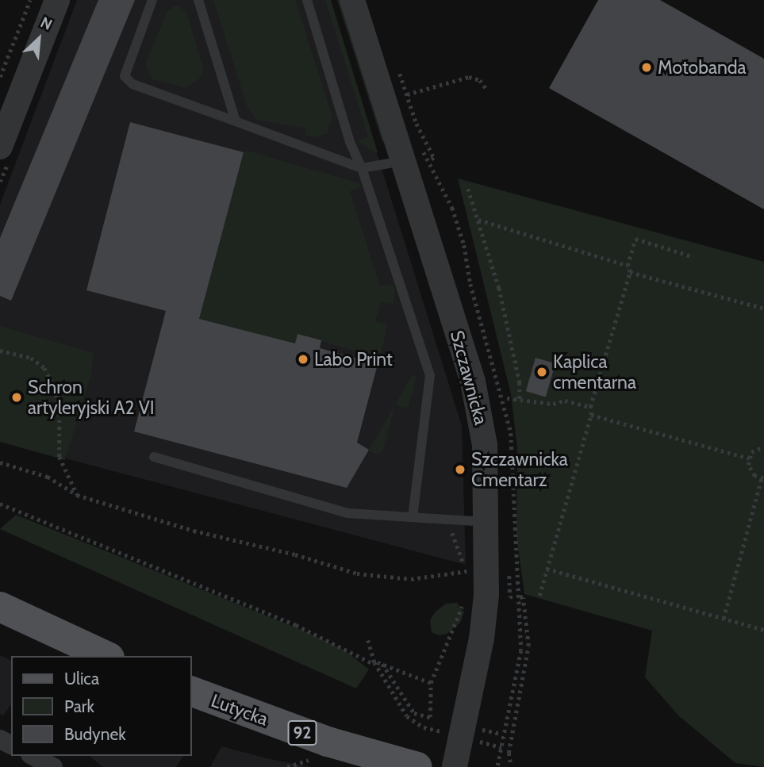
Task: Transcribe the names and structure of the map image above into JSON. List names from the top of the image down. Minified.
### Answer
{"streets":{"main road":["Lutycka","92"],"street":["Szczawnicka"]},"places":["Motobanda","Labo Print","Kaplica cmentarna","Schron artyleryjski A2 VI","Szczawnicka Cmentarz"],"legend":["Ulica","Park","Budynek"],"north":"top right"}
